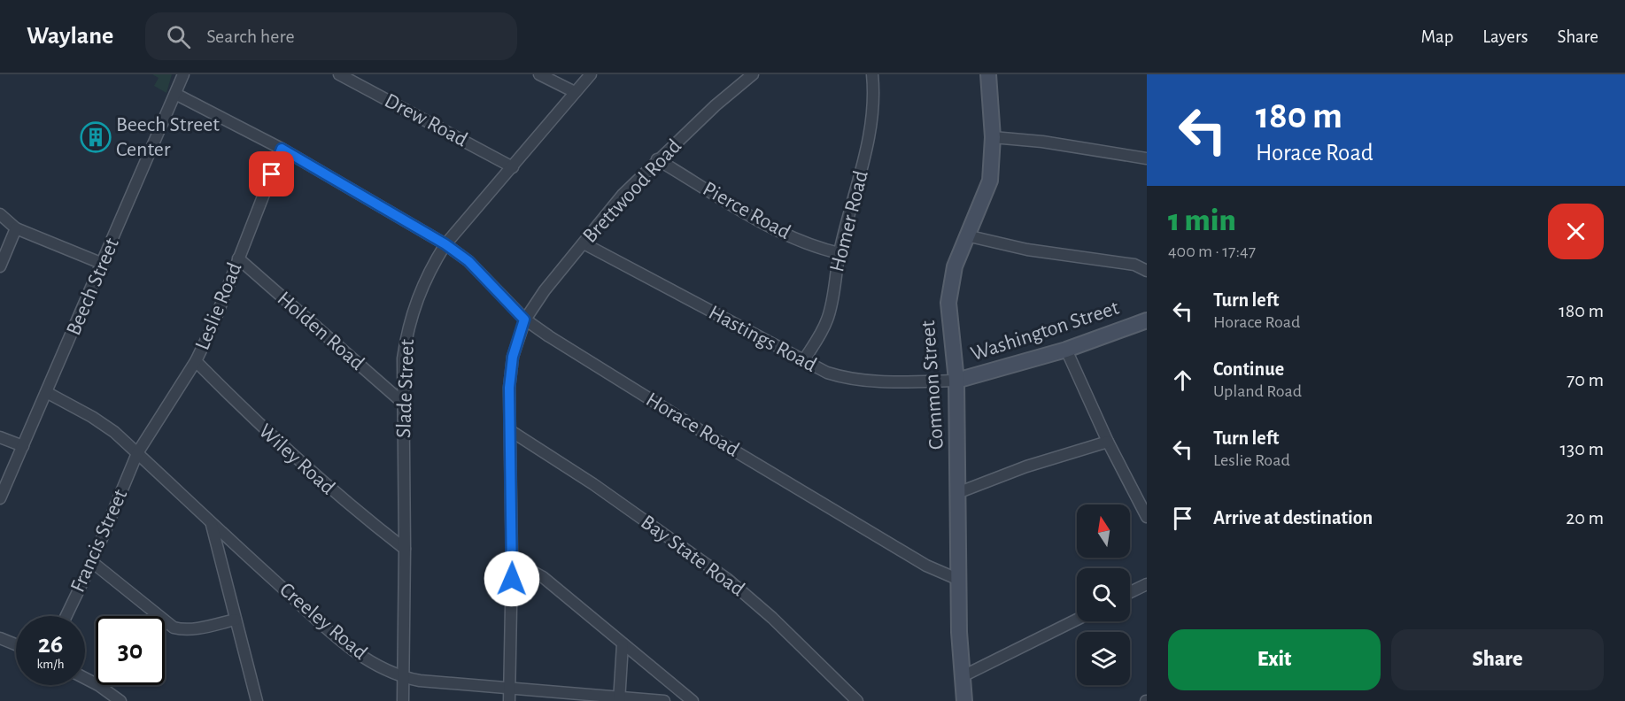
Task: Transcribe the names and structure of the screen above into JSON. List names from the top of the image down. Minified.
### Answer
{"streets":{"main road":["Washington Street","Common Street"],"street":["Drew Road","Brettwood Road","Pierce Road","Homer Road","Beech Street","Leslie Road","Holden Road","Hastings Road","Slade Street","Horace Road","Wiley Road","Francis Street","Bay State Road","Creeley Road"]},"crossings":[["Drew Road","Slade Street"],["Brettwood Road","Pierce Road"],["Brettwood Road","Hastings Road"],["Brettwood Road","Horace Road"],["Brettwood Road","Bay State Road"],["Brettwood Road","Creeley Road"],["Pierce Road","Homer Road"],["Homer Road","Hastings Road"],["Beech Street","Horace Road"],["Beech Street","Creeley Road"],["Leslie Road","Holden Road"],["Leslie Road","Horace Road"],["Leslie Road","Wiley Road"],["Leslie Road","Francis Street"],["Leslie Road","Creeley Road"],["Holden Road","Slade Street"],["Washington Street","Hastings Road"],["Washington Street","Common Street"],["Hastings Road","Common Street"],["Common Street","Horace Road"],["Slade Street","Horace Road"],["Slade Street","Wiley Road"],["Slade Street","Creeley Road"],["Francis Street","Creeley Road"]],"places":{"building":["Beech Street Center"]},"north":"top","page":{"header":"Waylane","search":"Search here","nav":["Map","Layers","Share"],"turn":["180 m","Horace Road"],"heading":["1 min","400 m · 17:47"],"list":[{"name":"Turn left","note":"Horace Road","value":"180 m"},{"name":"Continue","note":"Upland Road","value":"70 m"},{"name":"Turn left","note":"Leslie Road","value":"130 m"},{"name":"Arrive at destination","value":"20 m"}],"speed":"26 km/h","limit":"30","buttons":["Exit","Share"]}}
